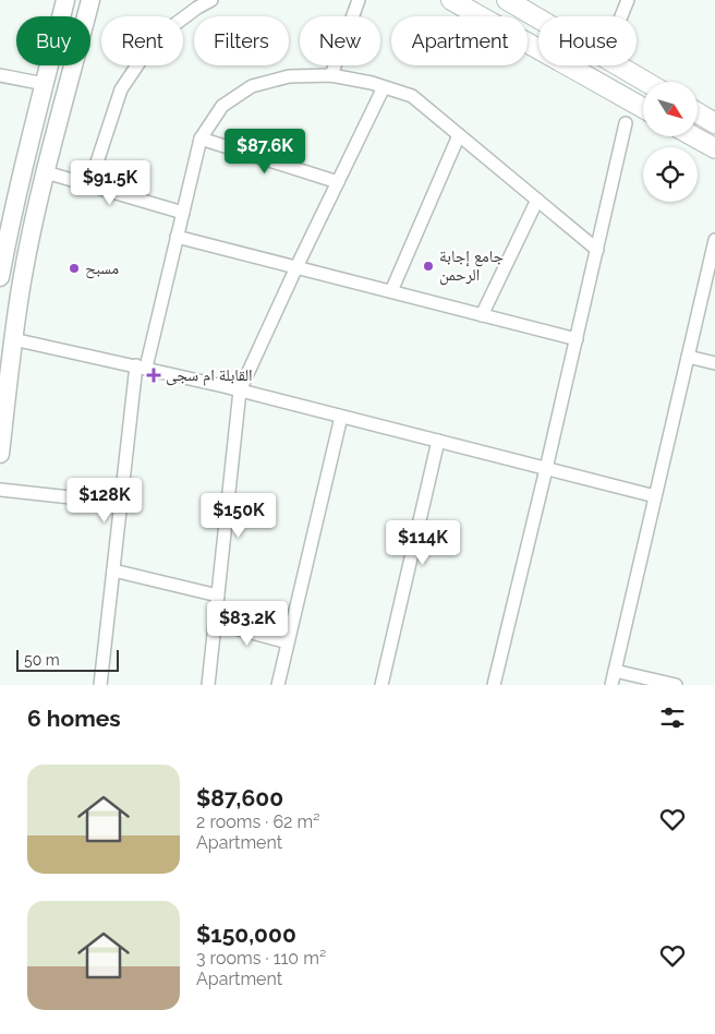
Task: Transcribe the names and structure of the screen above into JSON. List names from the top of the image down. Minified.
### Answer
{"places":{"other":["جامع إجابة الرحمن","مسبح"],"health":["القابلة ام سجى"]},"scale_bar":"50 m","north":"bottom right","page":{"chip":["Buy","Rent","Filters","New","Apartment","House"],"price":["$87.6K","$91.5K","$128K","$150K","$114K","$83.2K"],"scale":"50 m","heading":"6 homes","list":[{"name":"$87,600","note":"2 rooms · 62 m² · Apartment"},{"name":"$150,000","note":"3 rooms · 110 m² · Apartment"}]}}
